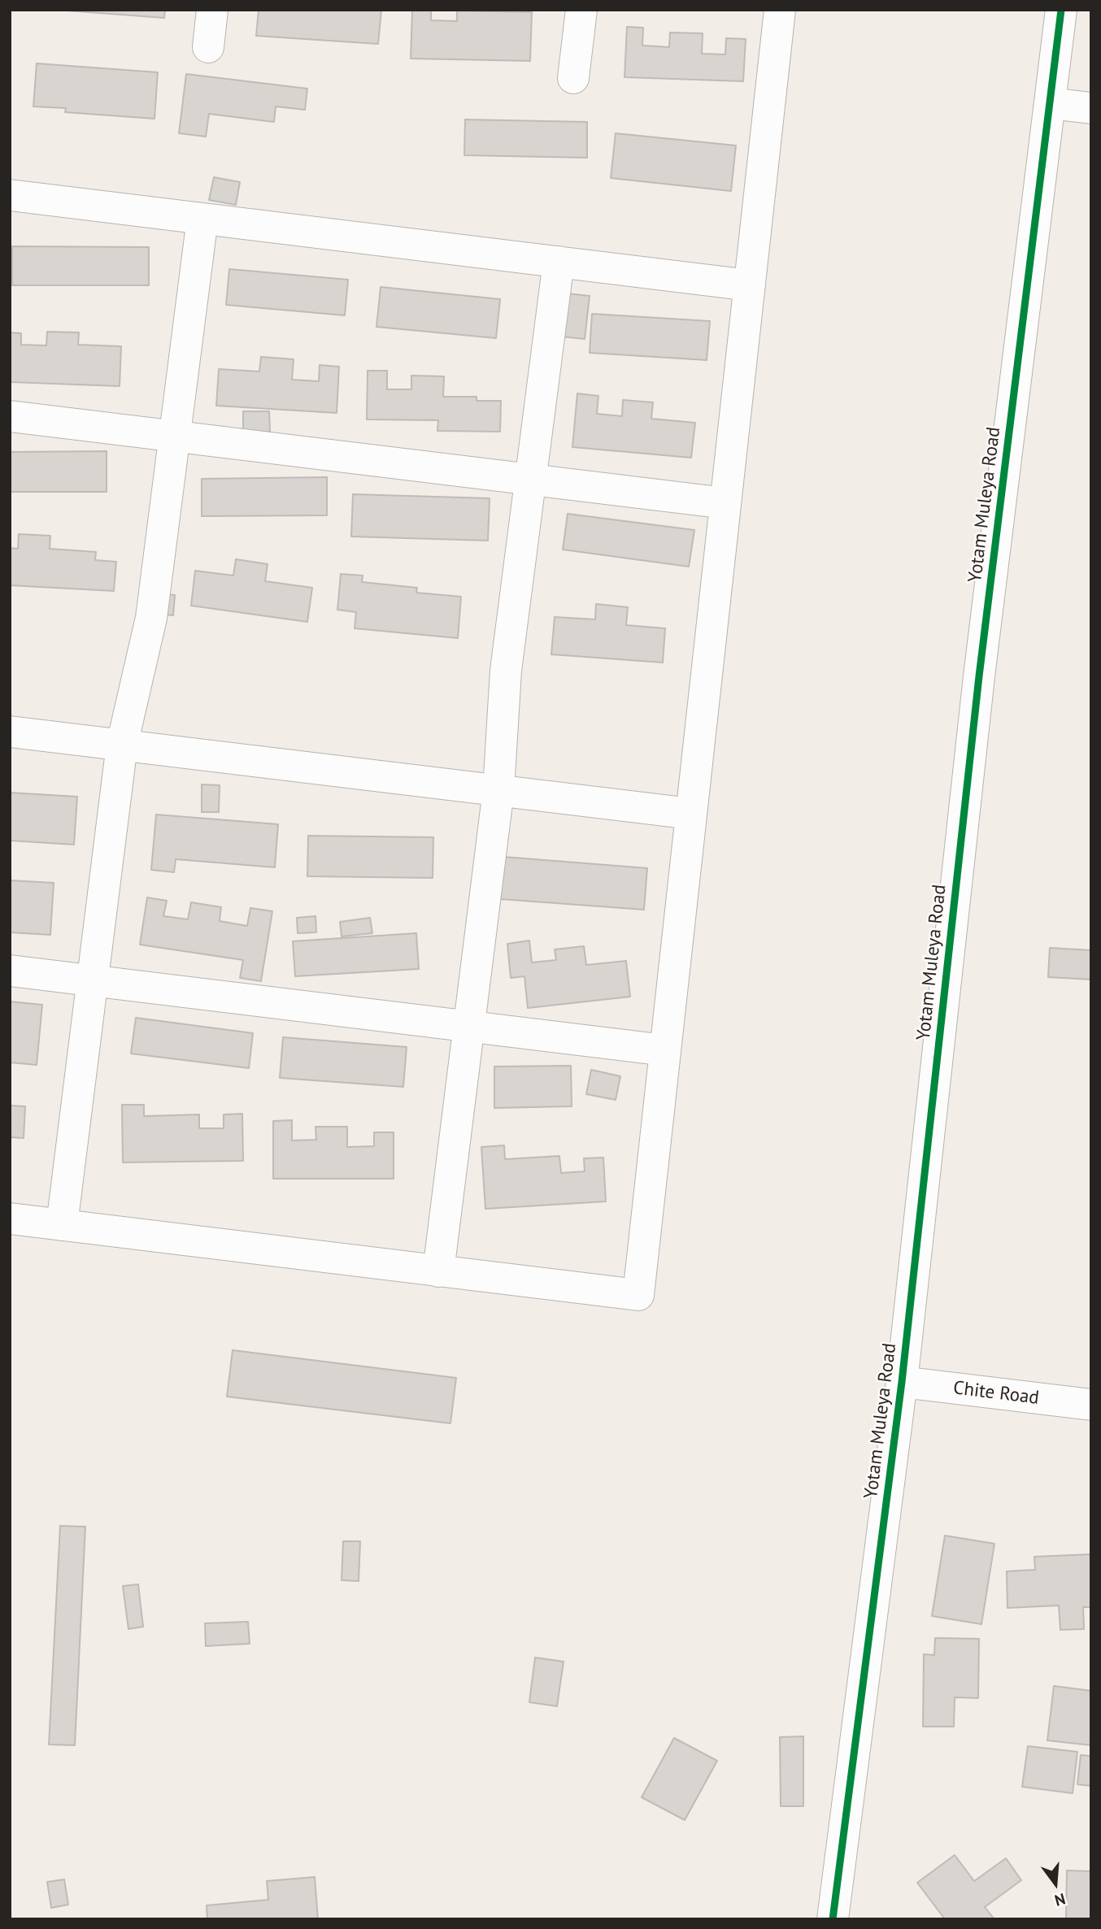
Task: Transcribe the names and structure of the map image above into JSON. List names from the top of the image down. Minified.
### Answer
{"streets":{"street":["Yotam Muleya Road","Chite Road"]},"crossings":[["Yotam Muleya Road","Chite Road"]],"north":"bottom"}
